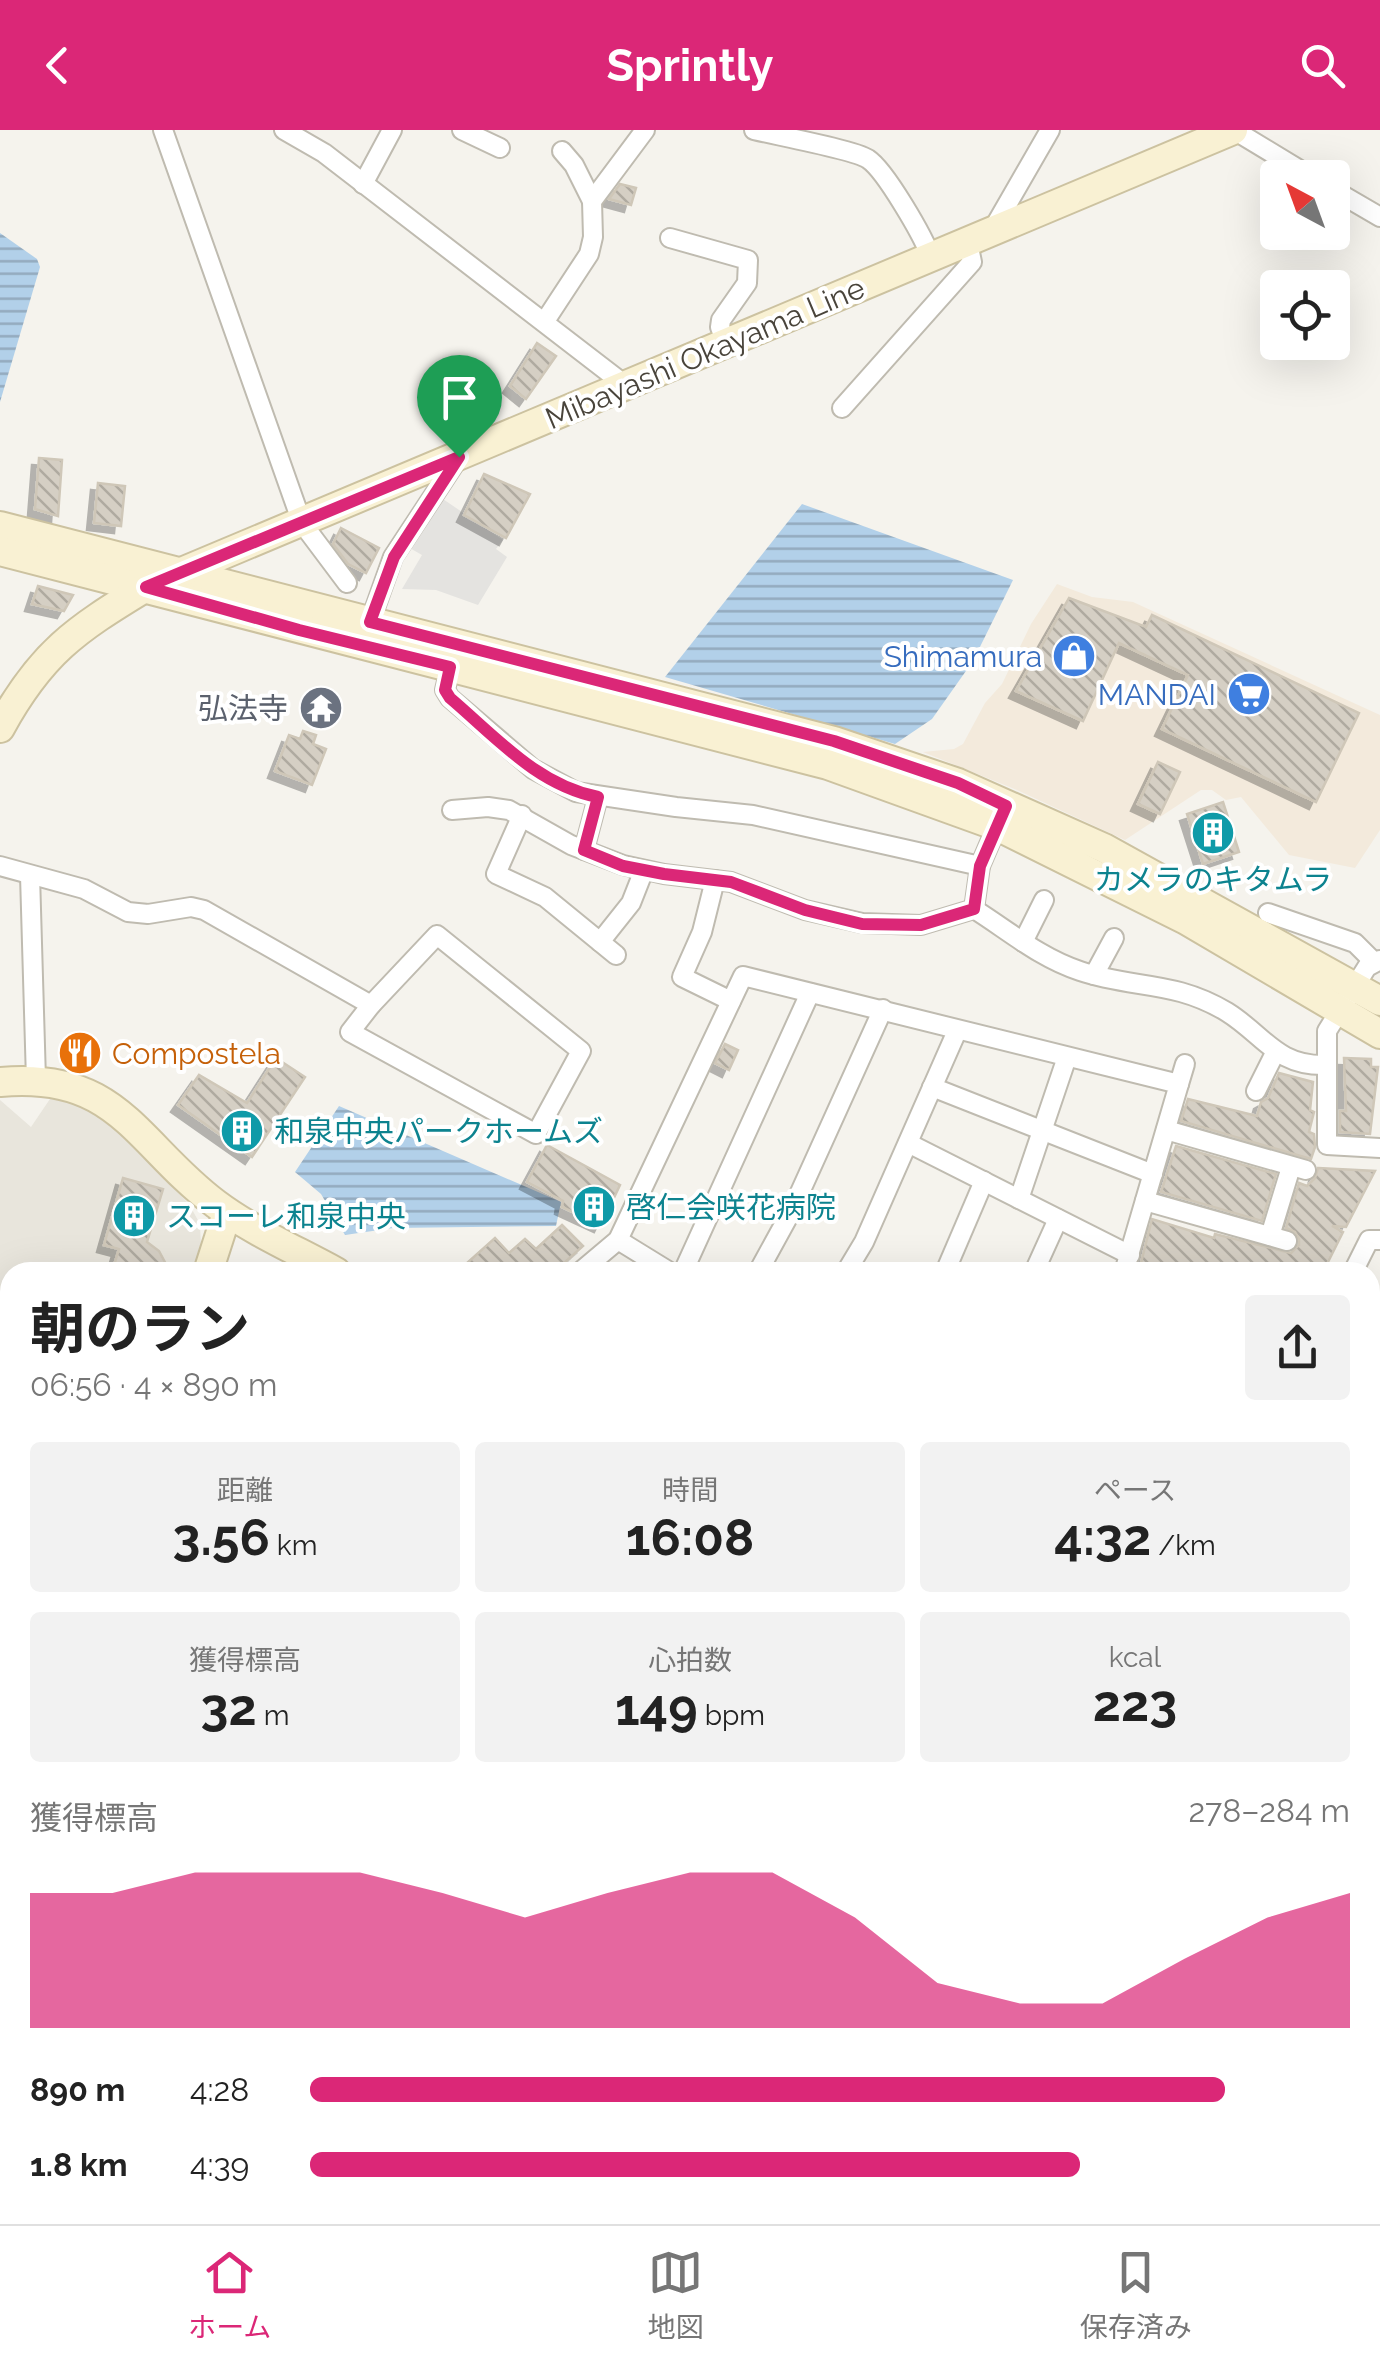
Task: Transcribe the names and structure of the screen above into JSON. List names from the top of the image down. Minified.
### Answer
{"streets":{"street":["Mibayashi Okayama Line"]},"places":{"shop":["Shimamura"],"supermarket":["MANDAI"],"temple":["弘法寺"],"building":["カメラのキタムラ","和泉中央パークホームズ","啓仁会咲花病院","スコーレ和泉中央"],"restaurant":["Compostela"]},"north":"top left","page":{"header":"Sprintly","heading":["朝のラン","06:56 · 4 × 890 m"],"stats":[["距離","3.56 km"],["時間","16:08"],["ペース","4:32 /km"],["獲得標高","32 m"],["心拍数","149 bpm"],["kcal","223"]],"chart":["獲得標高","278–284 m"],"list":[{"name":"890 m","note":"4:28"},{"name":"1.8 km","note":"4:39"}],"tabs":["ホーム","地図","保存済み"]}}
